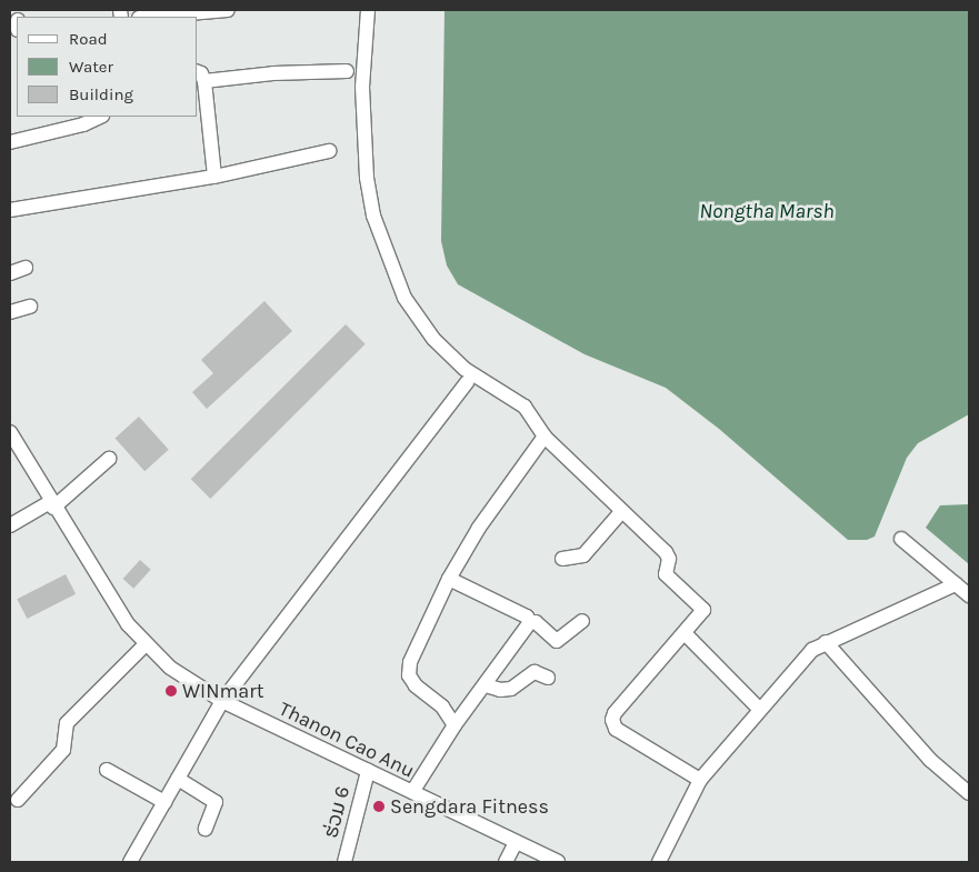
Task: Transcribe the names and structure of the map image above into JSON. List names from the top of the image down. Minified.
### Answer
{"streets":{"street":["Thanon Cao Anu","ຮ່ວມ 6"]},"crossings":[["Thanon Cao Anu","ຮ່ວມ 6"]],"water":["Nongtha Marsh"],"places":["WINmart","Sengdara Fitness"],"legend":["Road","Water","Building"]}
